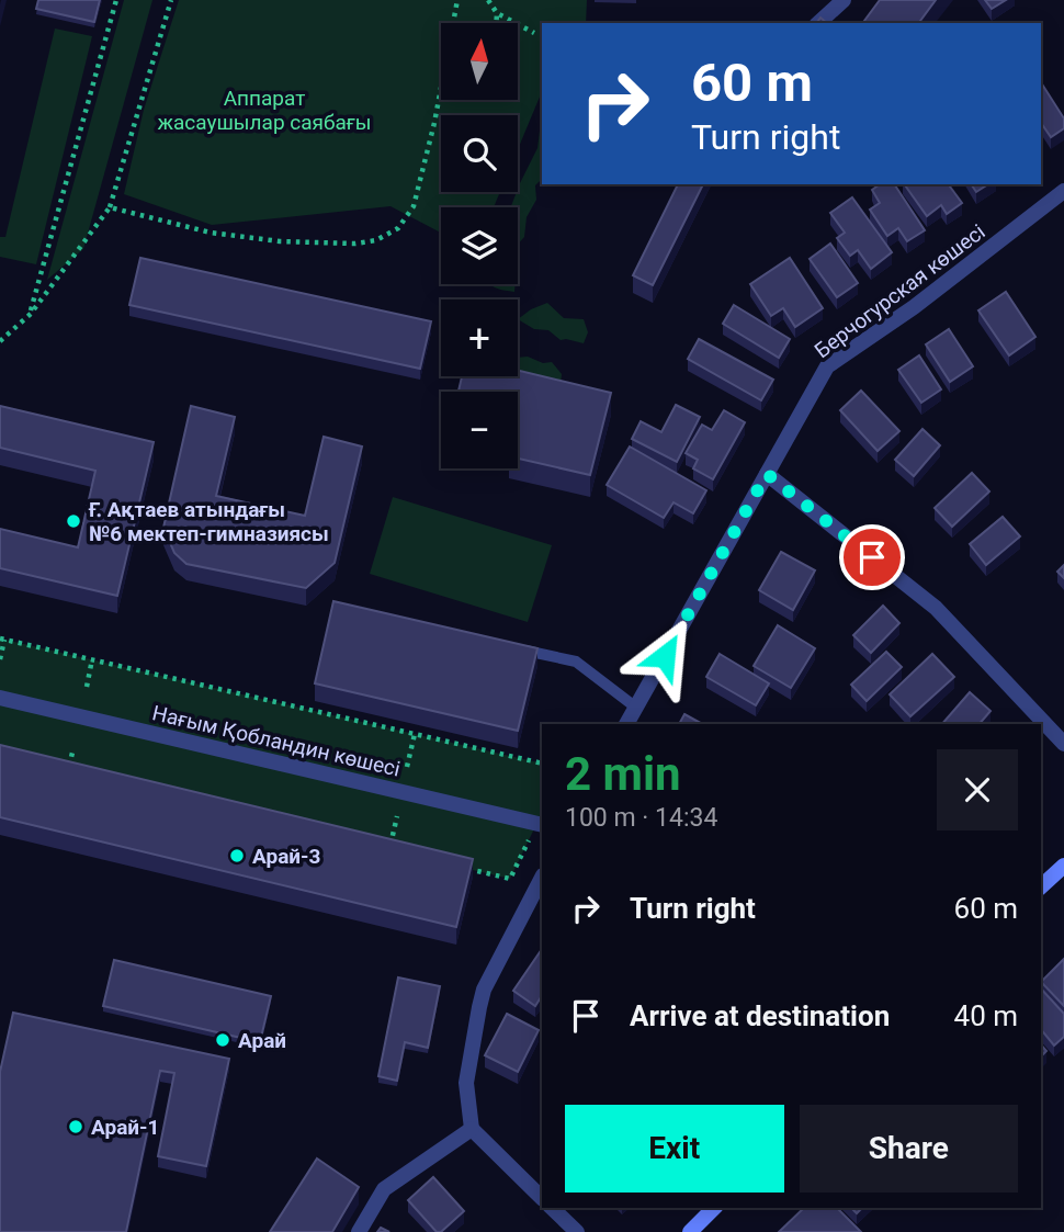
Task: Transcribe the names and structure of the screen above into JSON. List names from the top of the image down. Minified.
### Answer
{"streets":{"street":["Берчогурская көшесі","Нағым Қобландин көшесі"]},"parks":["Аппарат жасаушылар саябағы"],"places":["Ғ. Ақтаев атындағы №6 мектеп-гимназиясы","Арай-3","Арай","Арай-1"],"north":"top","page":{"map_buttons":["+","−"],"turn":["60 m","Turn right"],"heading":["2 min","100 m · 14:34"],"list":[{"name":"Turn right","value":"60 m"},{"name":"Arrive at destination","value":"40 m"}],"buttons":["Exit","Share"]}}
